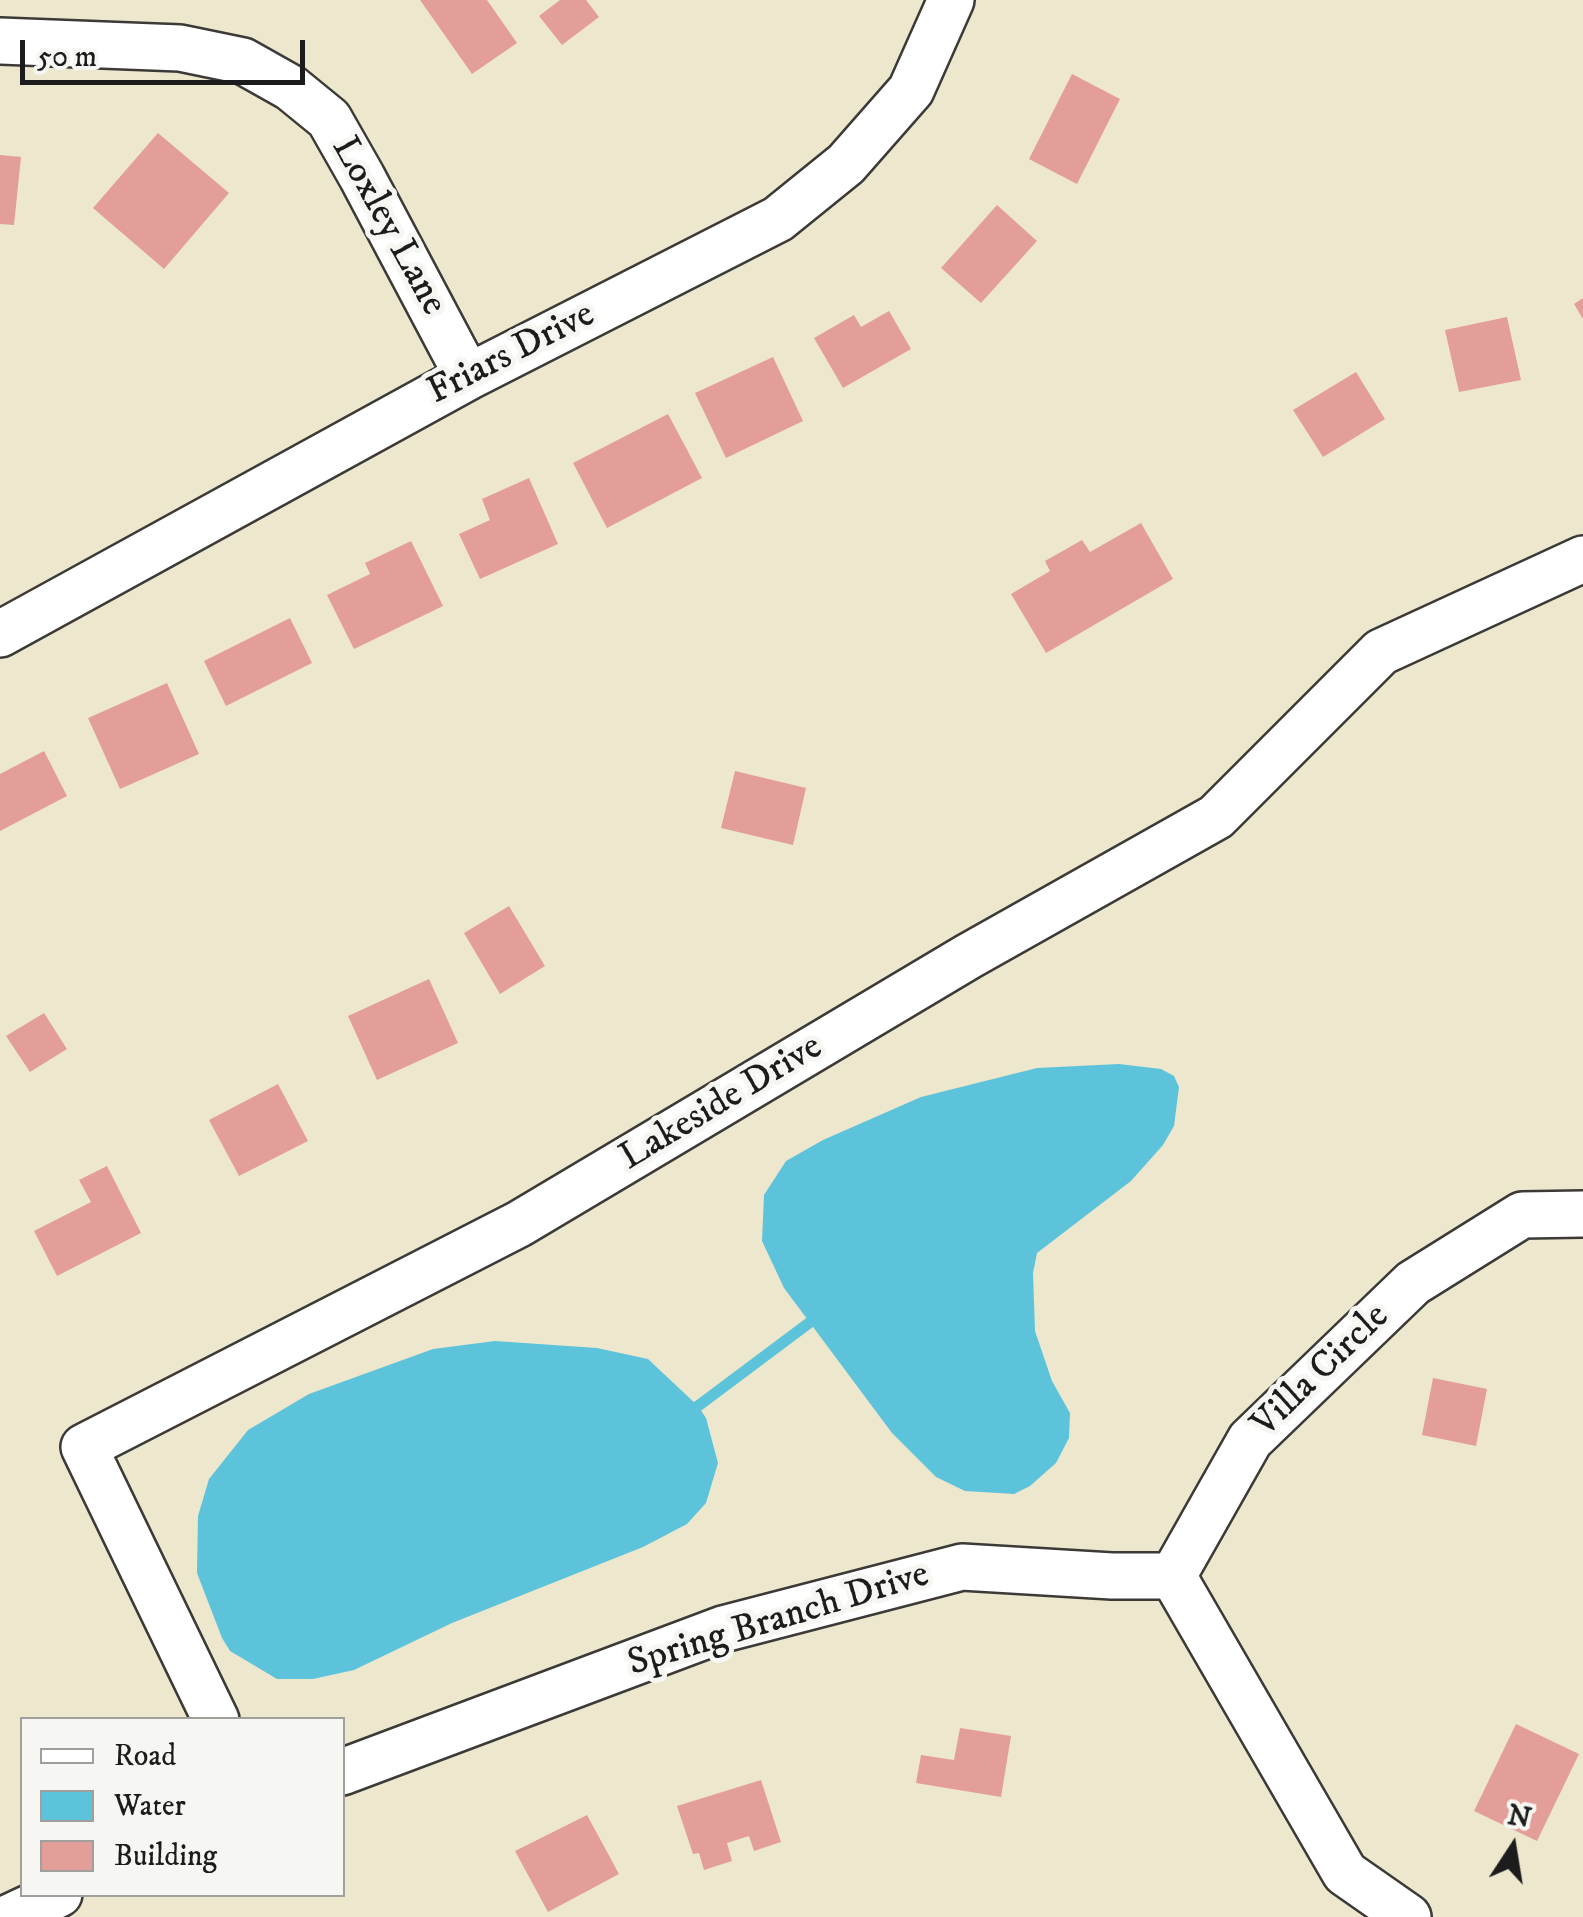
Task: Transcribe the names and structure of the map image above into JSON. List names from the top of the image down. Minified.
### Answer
{"streets":{"street":["Loxley Lane","Friars Drive","Lakeside Drive","Villa Circle","Spring Branch Drive"]},"crossings":[["Loxley Lane","Friars Drive"],["Villa Circle","Spring Branch Drive"]],"legend":["Road","Water","Building"],"scale_bar":"50 m","north":"top"}
